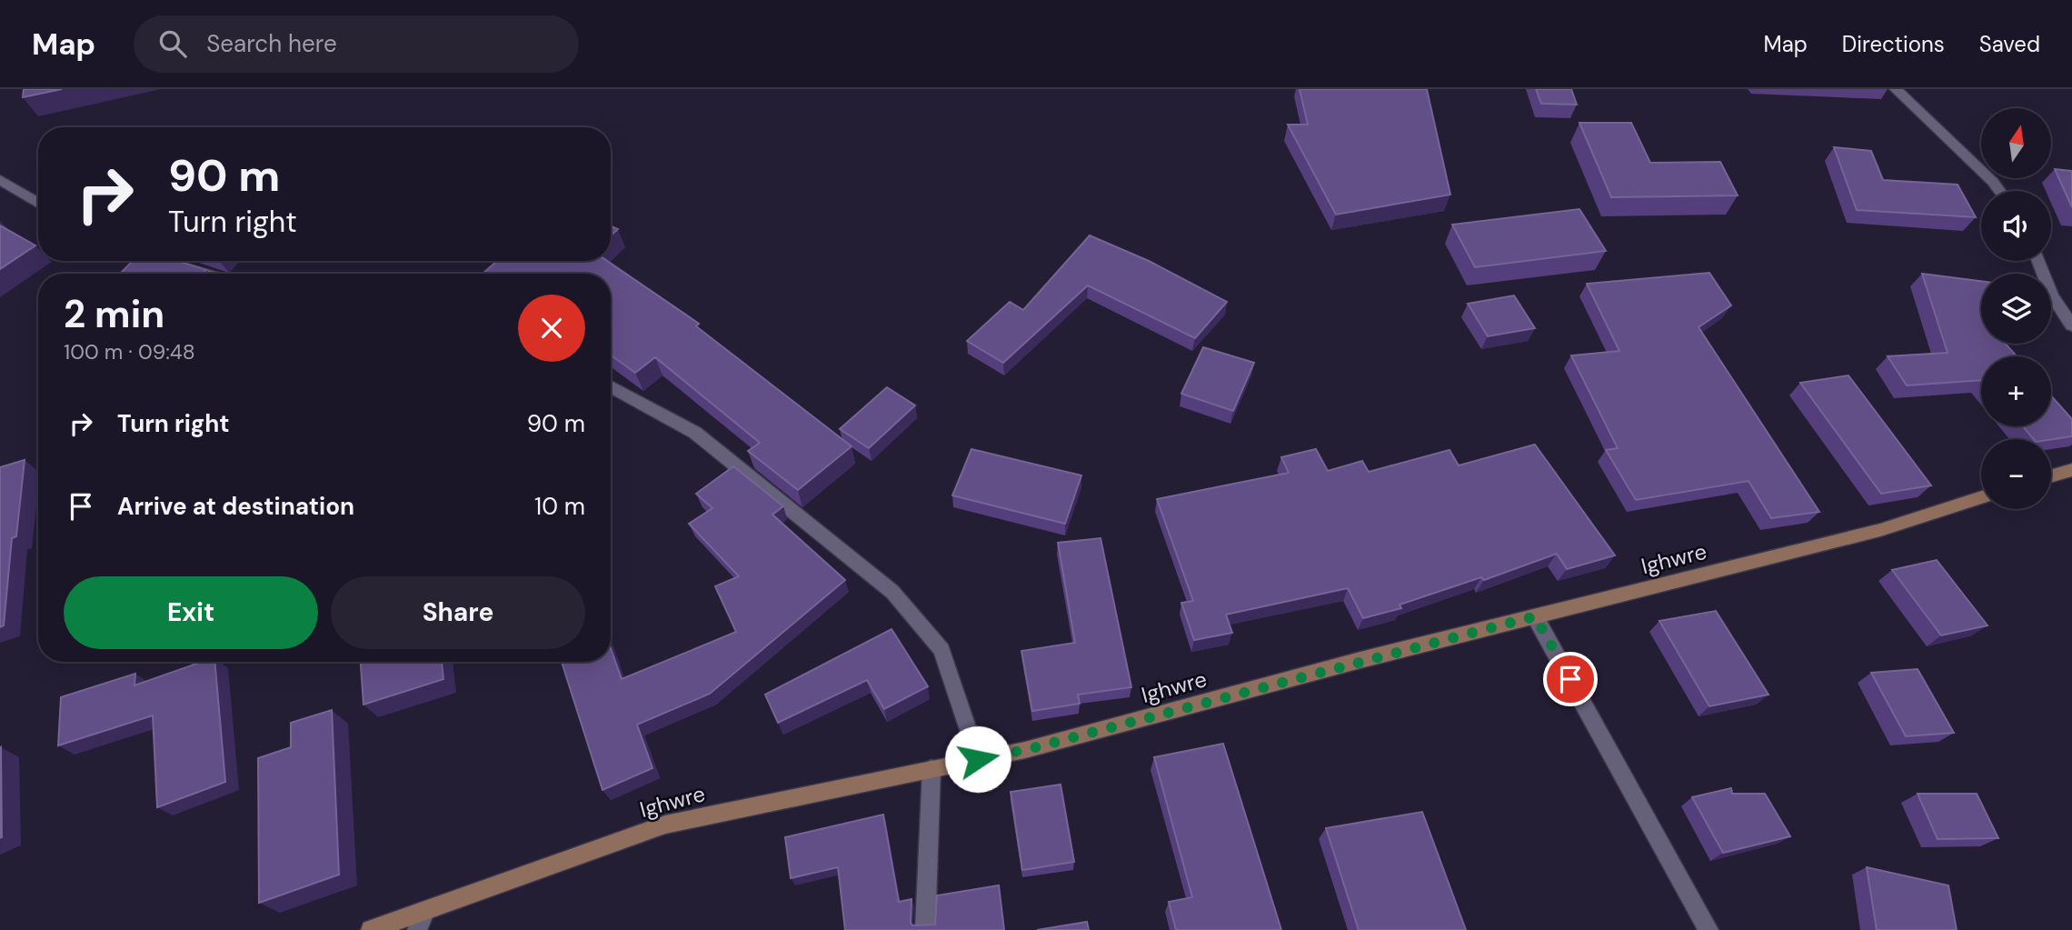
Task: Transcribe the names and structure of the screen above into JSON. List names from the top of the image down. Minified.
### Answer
{"streets":{"street":["Ighwre"]},"north":"top","page":{"header":"Map","search":"Search here","nav":["Map","Directions","Saved"],"map_buttons":["+","−"],"turn":["90 m","Turn right"],"heading":["2 min","100 m · 09:48"],"list":[{"name":"Turn right","value":"90 m"},{"name":"Arrive at destination","value":"10 m"}],"buttons":["Exit","Share"]}}
